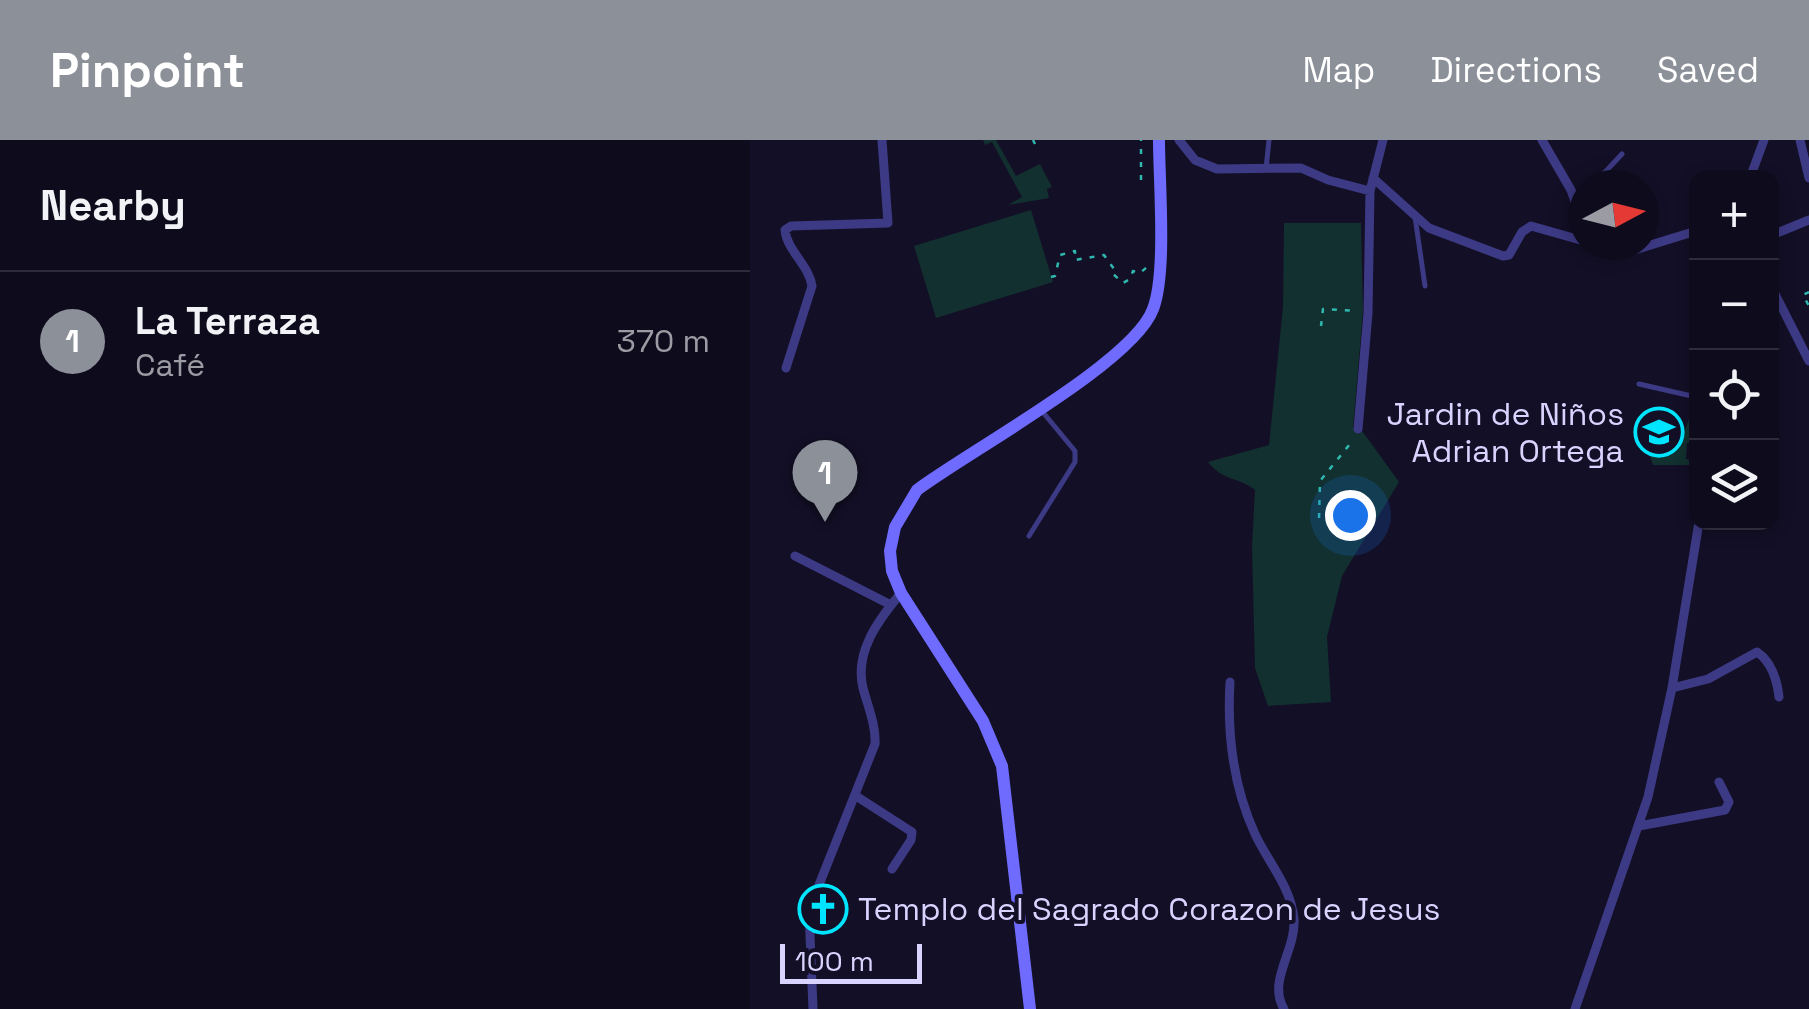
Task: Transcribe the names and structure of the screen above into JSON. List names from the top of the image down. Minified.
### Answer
{"places":{"school or university":["Jardin de Niños Adrian Ortega"],"church":["Templo del Sagrado Corazon de Jesus"]},"scale_bar":"100 m","north":"right","page":{"header":"Pinpoint","nav":["Map","Directions","Saved"],"heading":"Nearby","map_buttons":["+","−"],"list":[{"mark":"1","name":"La Terraza","note":"Café","value":"370 m"}],"pins":"1","scale":"100 m"}}
